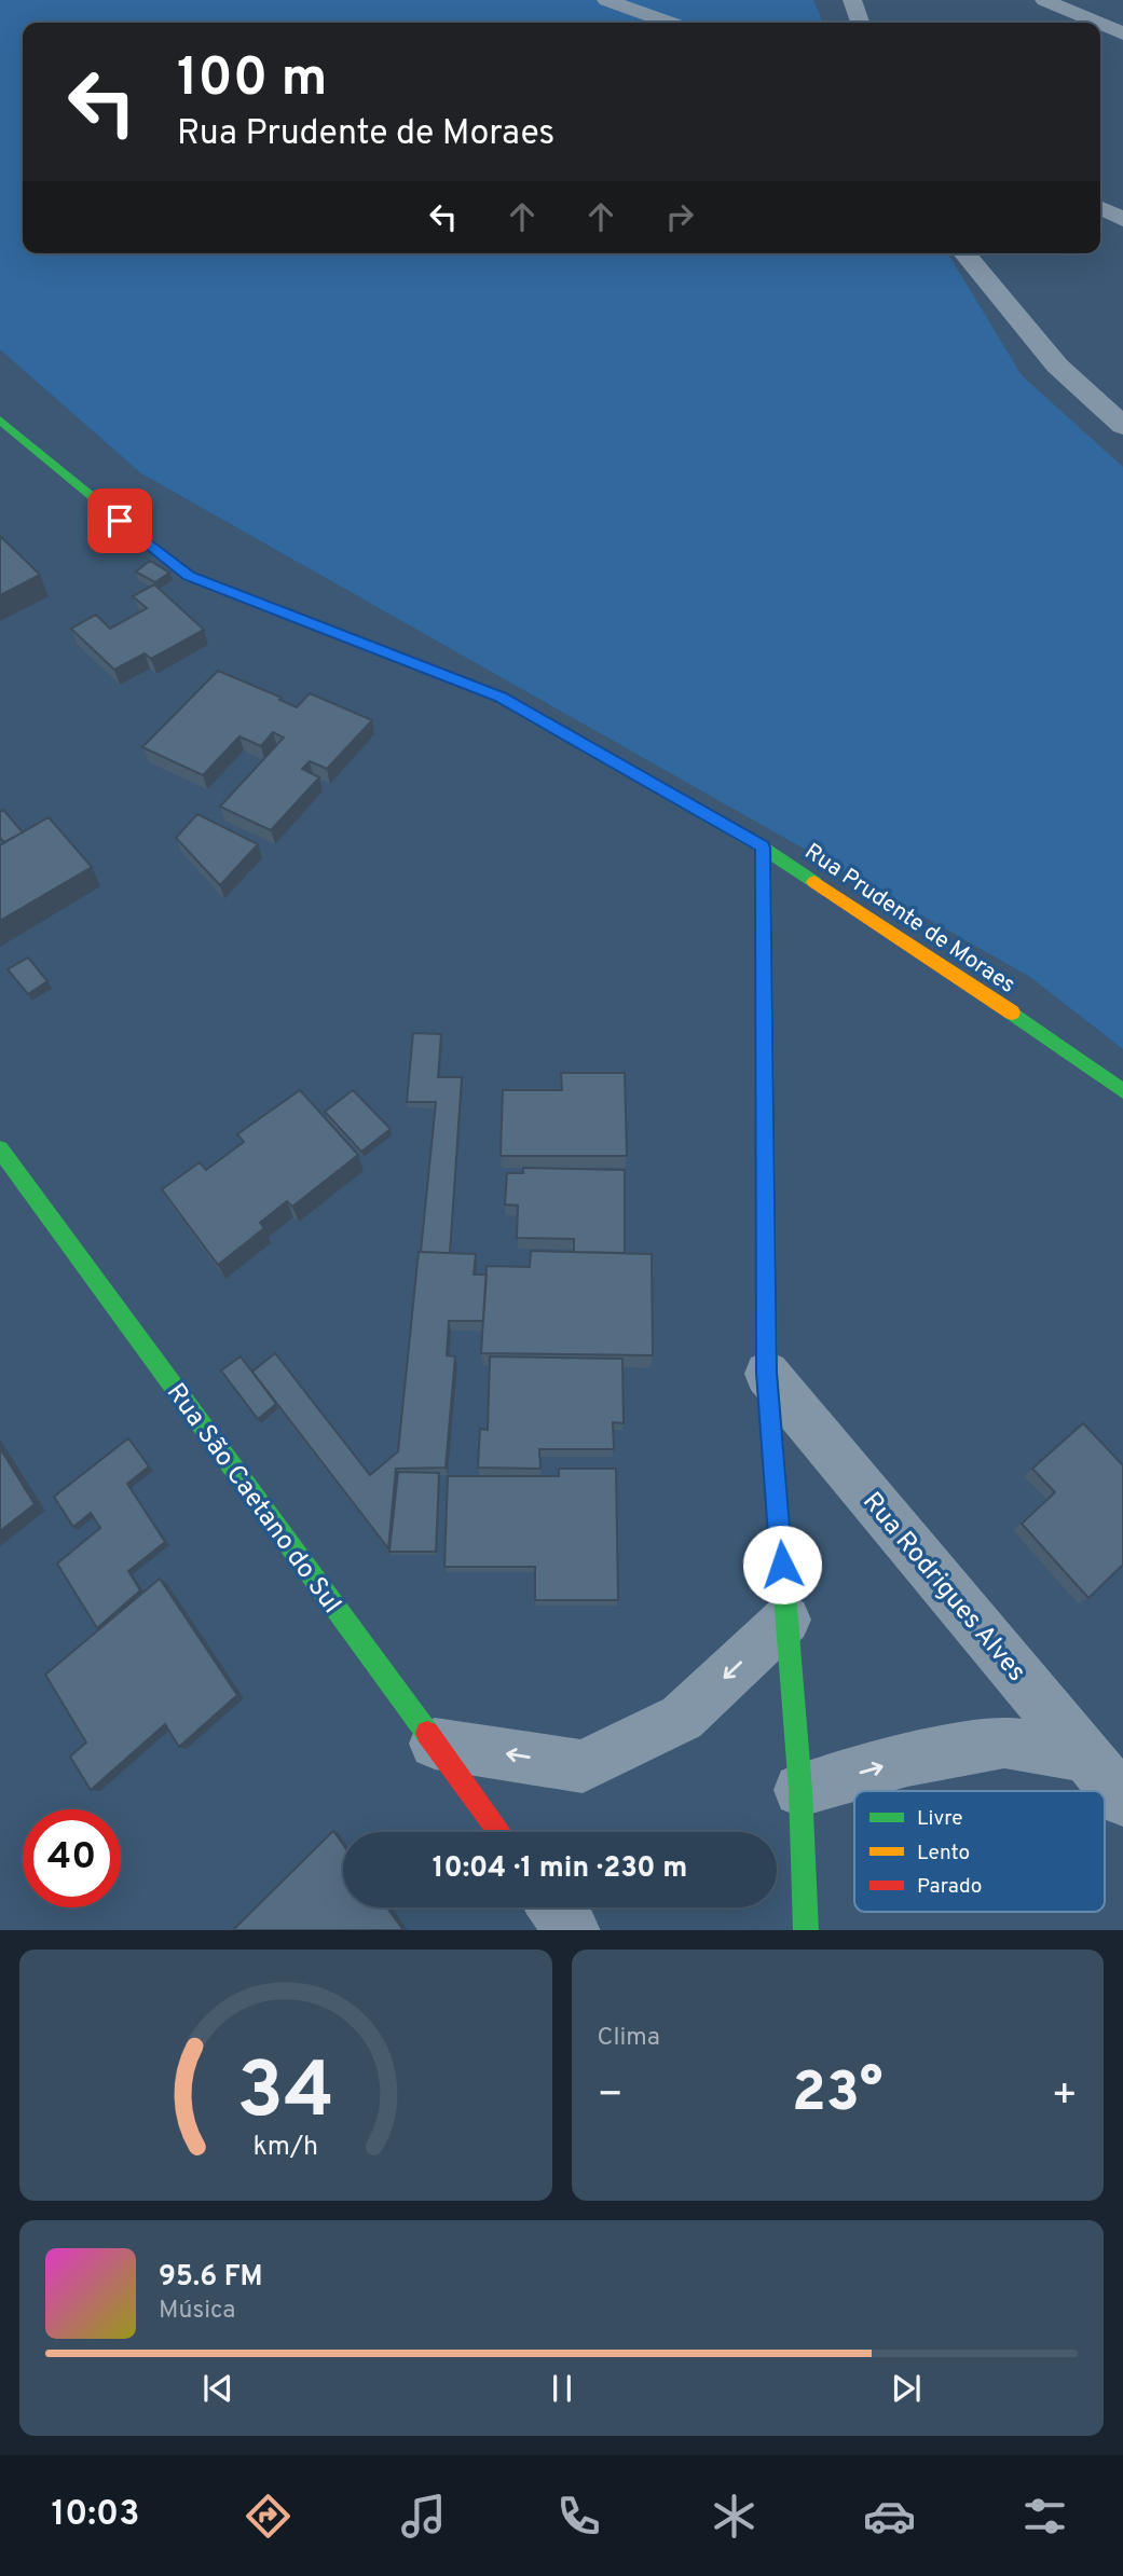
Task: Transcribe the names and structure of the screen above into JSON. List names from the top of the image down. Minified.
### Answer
{"streets":{"street":["Rua Prudente de Moraes","Rua São Caetano do Sul","Rua Rodrigues Alves"]},"legend":["Livre","Lento","Parado"],"page":{"turn":["100 m","Rua Prudente de Moraes"],"limit":"40","trip":"10:04 · 1 min · 230 m","tile":"Clima","heat":["−","23°","+"],"song":["95.6 FM","Música"],"tabs":"10:03","gauge":["34","km/h"]}}
